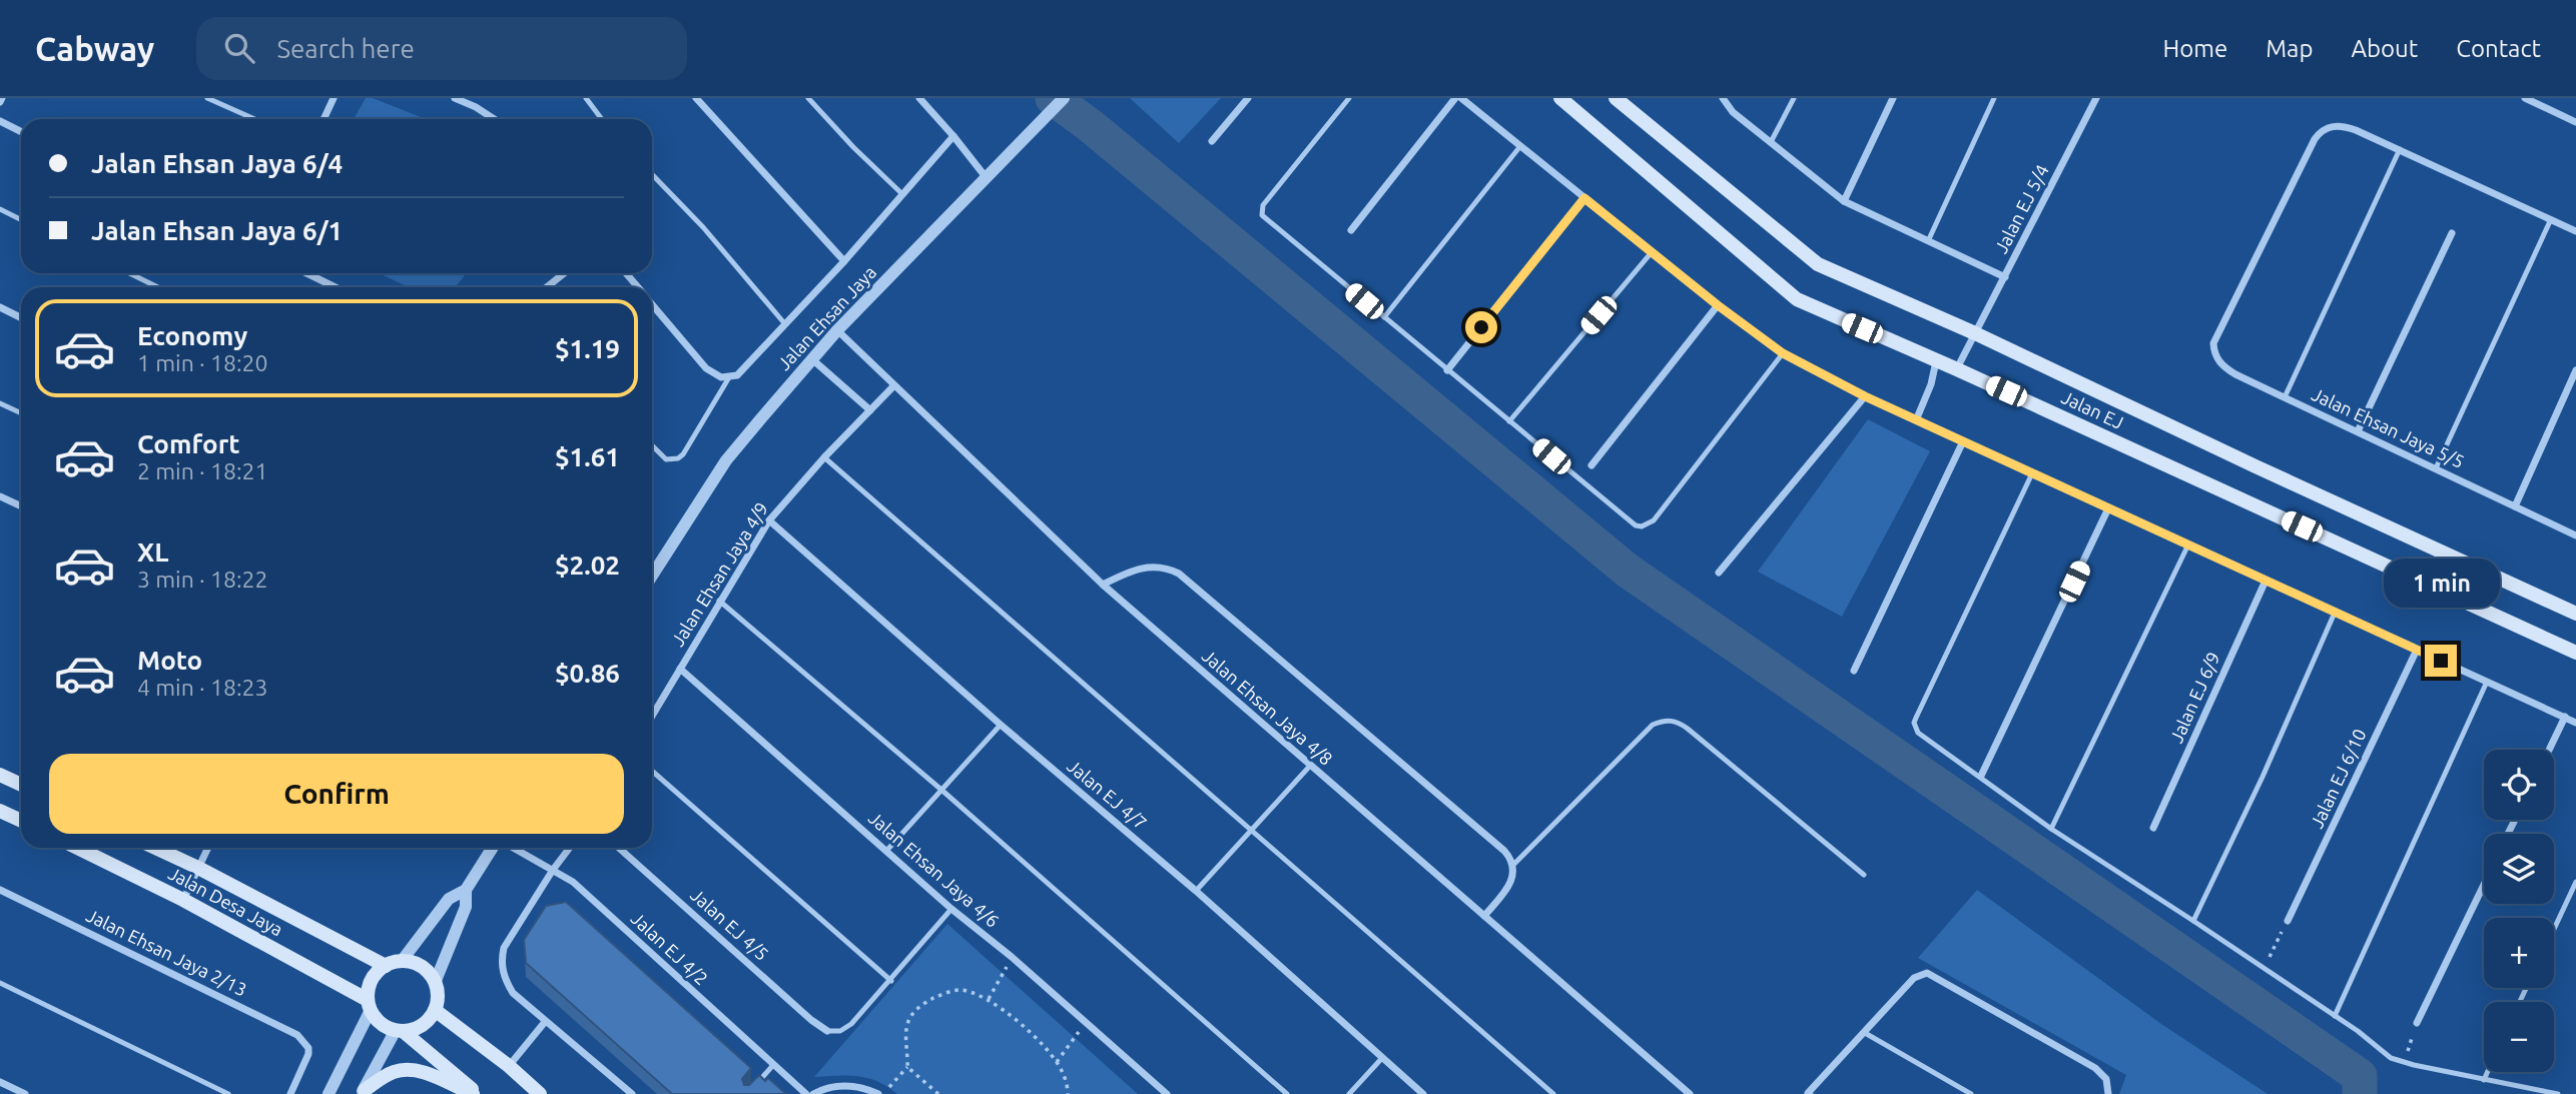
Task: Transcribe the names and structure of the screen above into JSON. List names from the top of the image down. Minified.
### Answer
{"streets":{"main road":["Jalan EJ","Jalan Desa Jaya"],"street":["Jalan EJ 5/4","Jalan Ehsan Jaya","Jalan Ehsan Jaya 5/5","Jalan Ehsan Jaya 4/9","Jalan EJ 6/9","Jalan Ehsan Jaya 4/8","Jalan EJ 6/10","Jalan EJ 4/7","Jalan Ehsan Jaya 4/6","Jalan EJ 4/5","Jalan EJ 4/2","Jalan Ehsan Jaya 2/13"]},"crossings":[["Jalan EJ 5/4","Jalan EJ"],["Jalan Ehsan Jaya","Jalan Ehsan Jaya 4/8"],["Jalan Ehsan Jaya 4/9","Jalan Ehsan Jaya 4/8"],["Jalan Ehsan Jaya 4/9","Jalan EJ 4/7"],["Jalan Ehsan Jaya 4/9","Jalan Ehsan Jaya 4/6"]],"page":{"header":"Cabway","search":"Search here","nav":["Home","Map","About","Contact"],"banner":["Jalan Ehsan Jaya 6/4","Jalan Ehsan Jaya 6/1"],"list":[{"name":"Economy","note":"1 min · 18:20","value":"$1.19"},{"name":"Comfort","note":"2 min · 18:21","value":"$1.61"},{"name":"XL","note":"3 min · 18:22","value":"$2.02"},{"name":"Moto","note":"4 min · 18:23","value":"$0.86"}],"bubble":"1 min","buttons":"Confirm","map_buttons":["+","−"]}}
